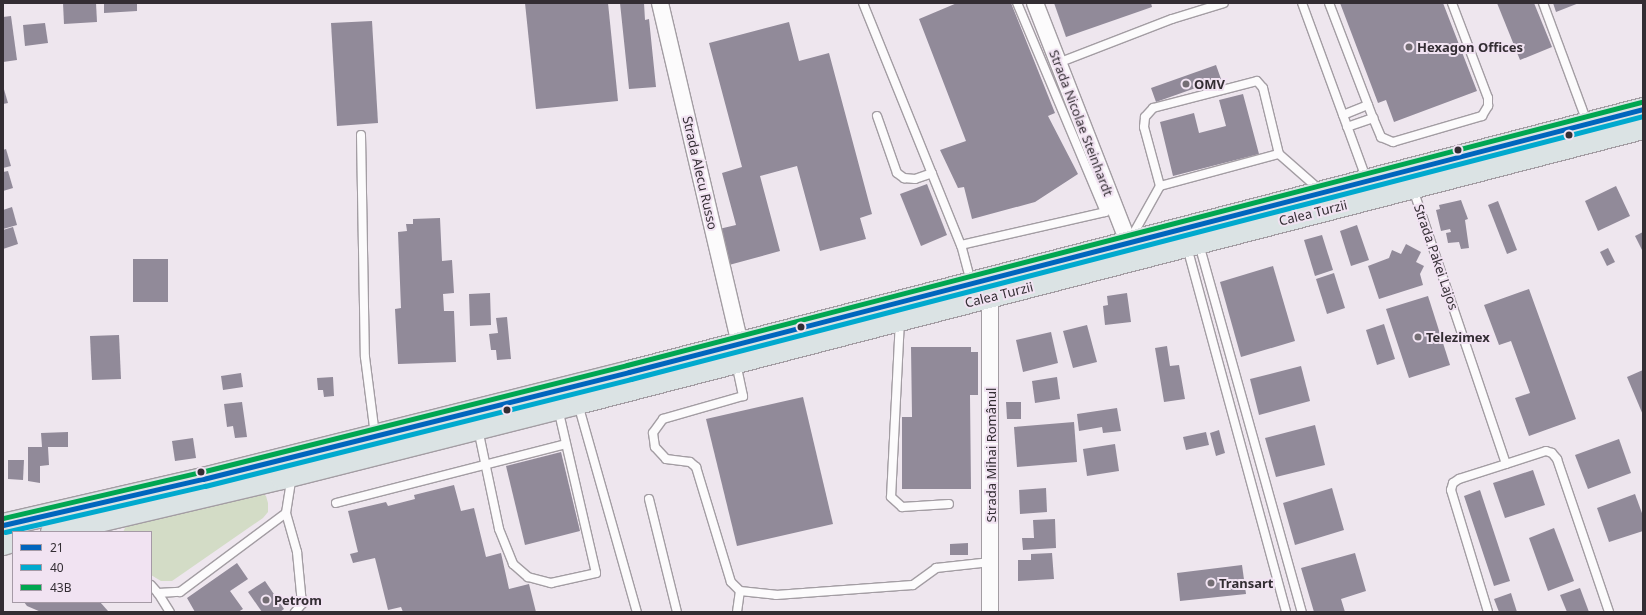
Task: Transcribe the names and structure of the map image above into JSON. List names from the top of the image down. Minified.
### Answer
{"streets":{"main road":["Calea Turzii"],"street":["Strada Nicolae Steinhardt","Strada Alecu Russo","Strada Mihai Românul"],"lane":["Strada Pakei Lajos"]},"crossings":[["Strada Nicolae Steinhardt","Calea Turzii"],["Strada Alecu Russo","Calea Turzii"],["Calea Turzii","Strada Pakei Lajos"],["Calea Turzii","Strada Mihai Românul"]],"places":["Hexagon Offices","OMV","Telezimex","Transart","Petrom"],"lines":["transit line 43B","transit line 21","transit line 40"],"legend":["21","40","43B"]}
